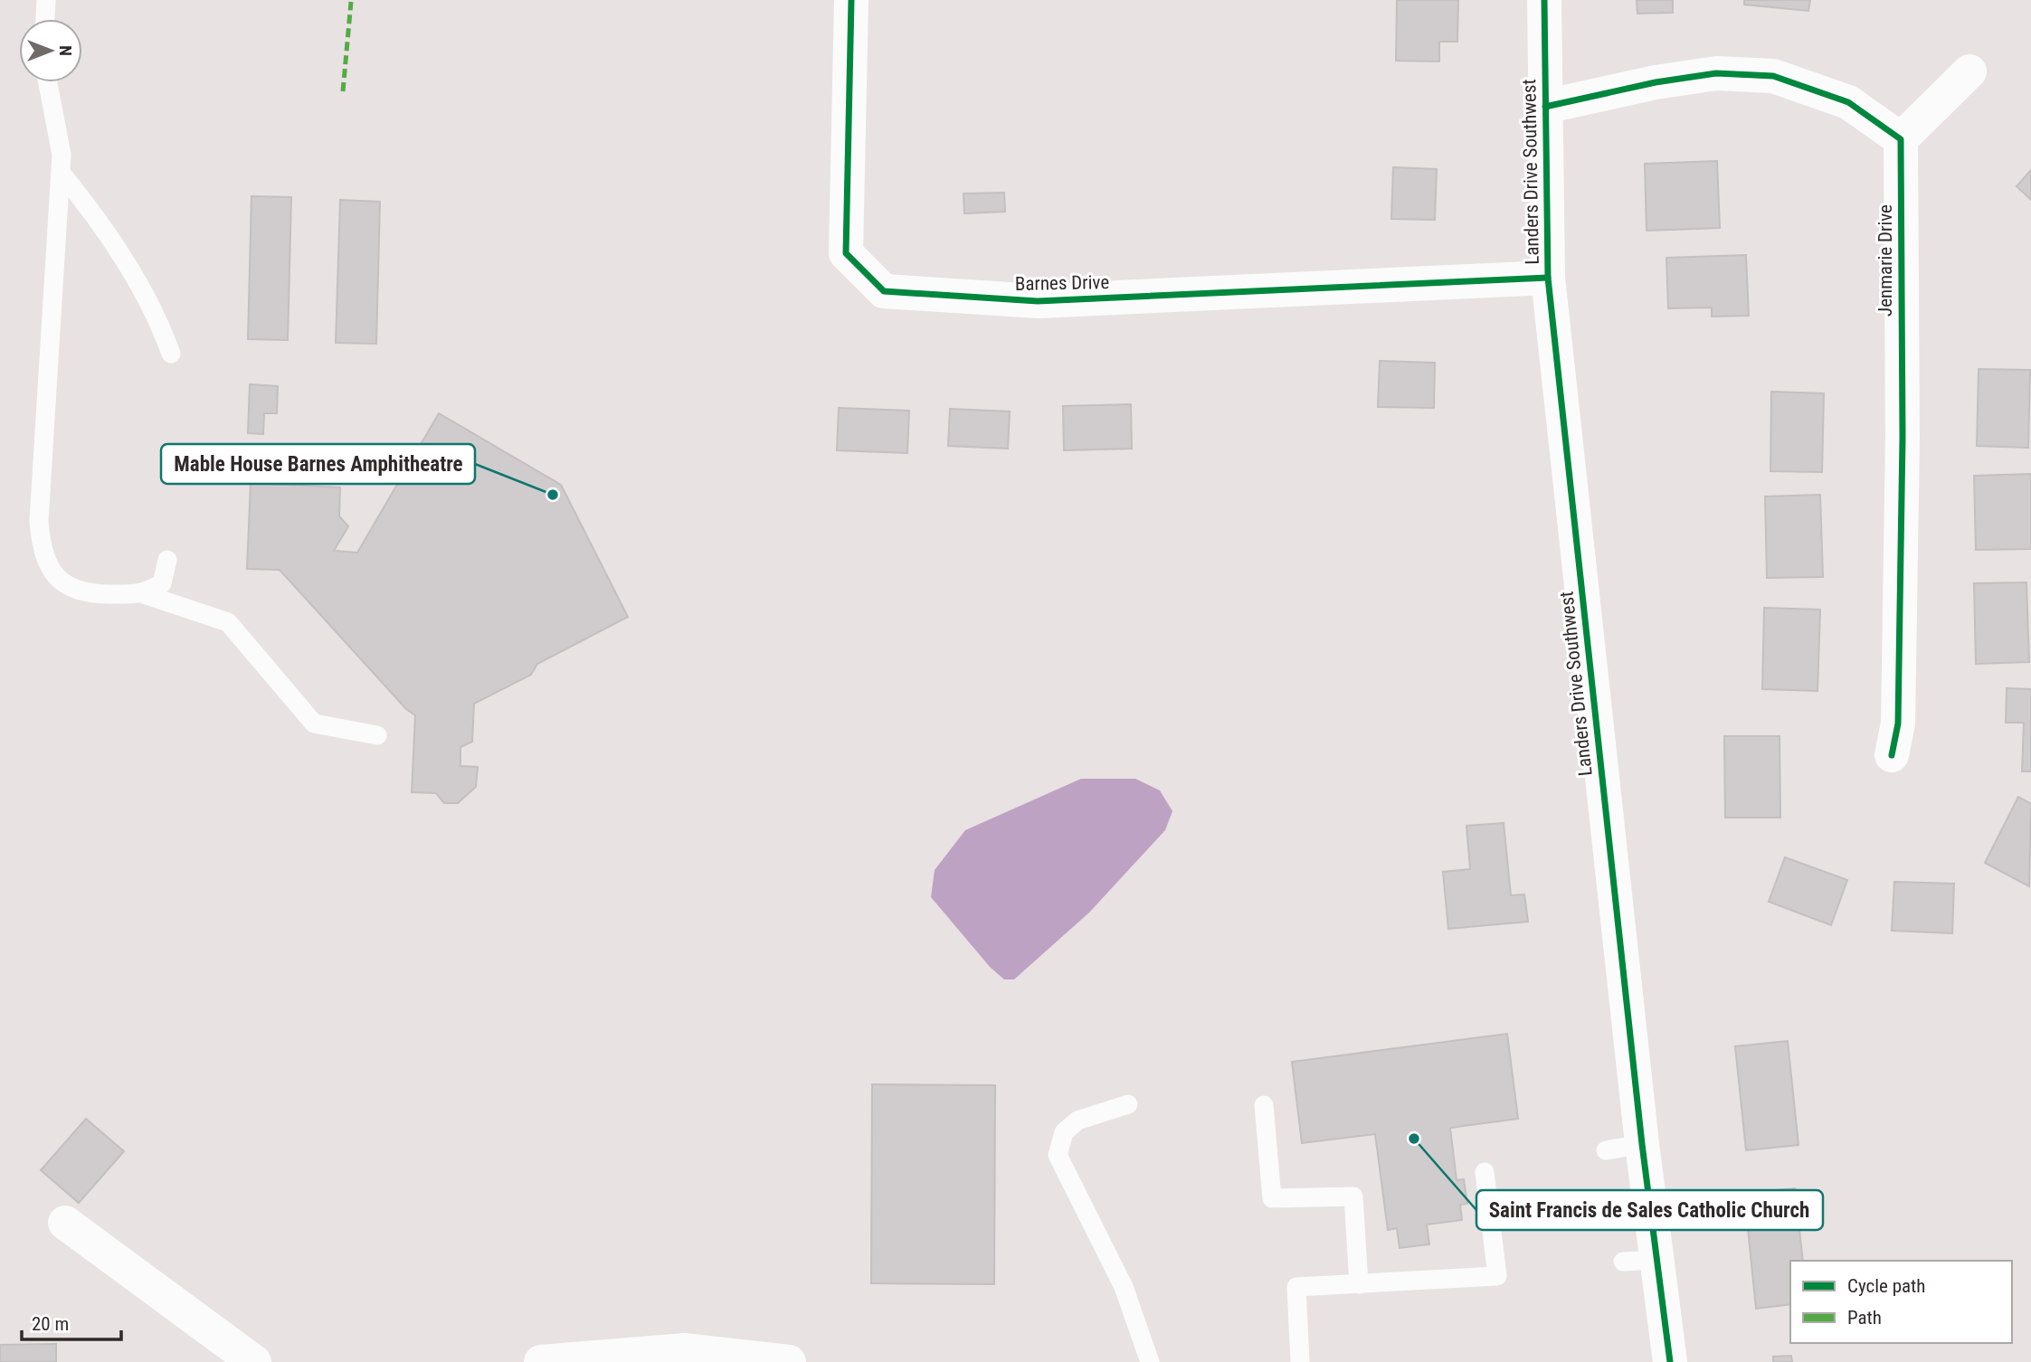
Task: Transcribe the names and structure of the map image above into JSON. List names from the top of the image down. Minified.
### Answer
{"streets":{"street":["Landers Drive Southwest","Jenmarie Drive","Barnes Drive"]},"crossings":[["Landers Drive Southwest","Barnes Drive"]],"places":["Mable House Barnes Amphitheatre","Saint Francis de Sales Catholic Church"],"legend":["Cycle path","Path"],"scale_bar":"20 m","north":"right"}
